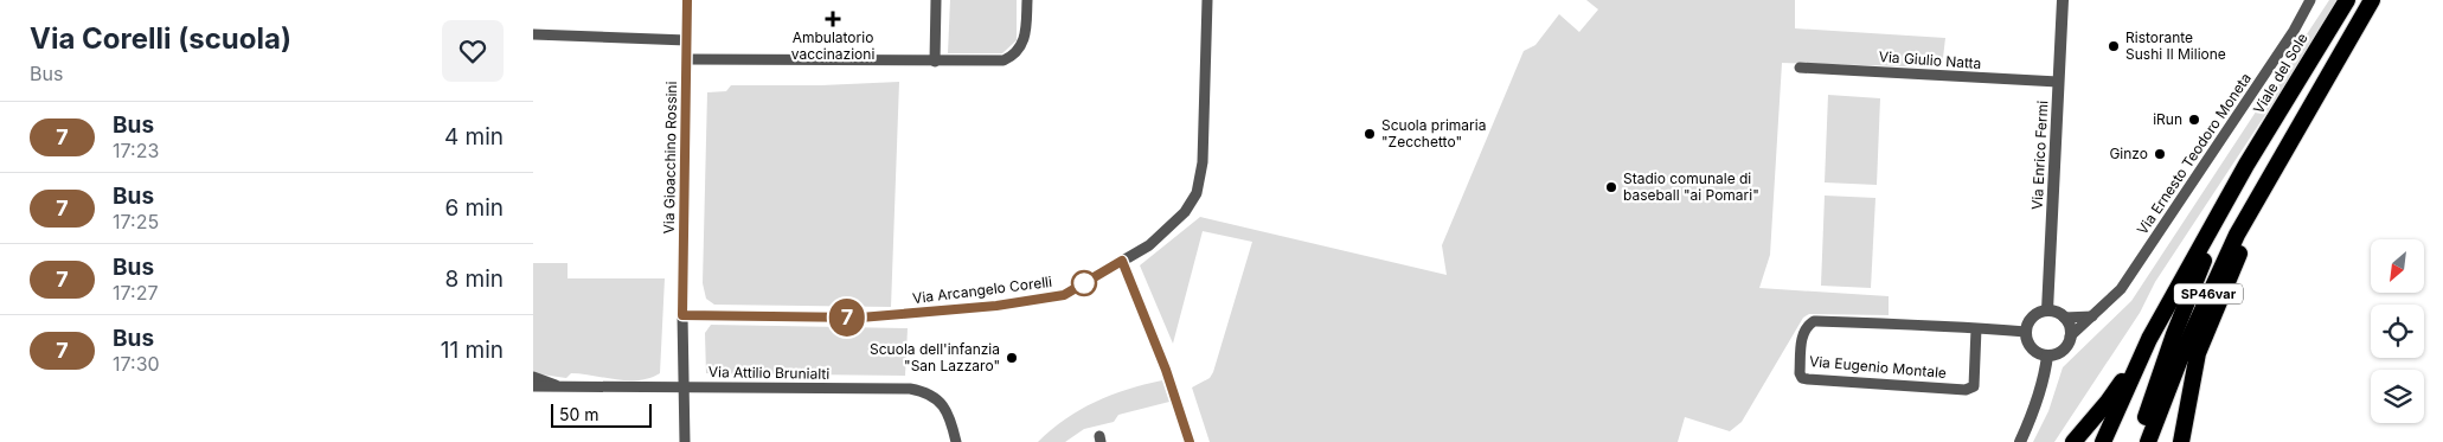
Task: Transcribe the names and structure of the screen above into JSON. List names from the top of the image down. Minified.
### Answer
{"streets":{"highway":["Viale del Sole","SP46var"],"street":["Via Giulio Natta","Via Ernesto Teodoro Moneta","Via Enrico Fermi","Via Gioacchino Rossini","Via Arcangelo Corelli","Via Eugenio Montale","Via Attilio Brunialti"]},"crossings":[["Via Giulio Natta","Via Enrico Fermi"],["Viale del Sole","SP46var"],["Via Ernesto Teodoro Moneta","Via Enrico Fermi"],["Via Ernesto Teodoro Moneta","Via Eugenio Montale"],["Via Enrico Fermi","Via Eugenio Montale"],["Via Gioacchino Rossini","Via Arcangelo Corelli"],["Via Gioacchino Rossini","Via Attilio Brunialti"]],"places":{"health":["Ambulatorio vaccinazioni"],"other":["Ristorante Sushi Il Milione","iRun","Scuola primaria \"Zecchetto\"","Ginzo","Stadio comunale di baseball \"ai Pomari\"","Scuola dell'infanzia \"San Lazzaro\""]},"lines":["bus line 7"],"scale_bar":"50 m","north":"bottom left","page":{"heading":["Via Corelli (scuola)","Bus"],"on_map":"7","list":[{"mark":"7","name":"Bus","note":"17:23","value":"4 min"},{"mark":"7","name":"Bus","note":"17:25","value":"6 min"},{"mark":"7","name":"Bus","note":"17:27","value":"8 min"},{"mark":"7","name":"Bus","note":"17:30","value":"11 min"}],"scale":"50 m"}}
